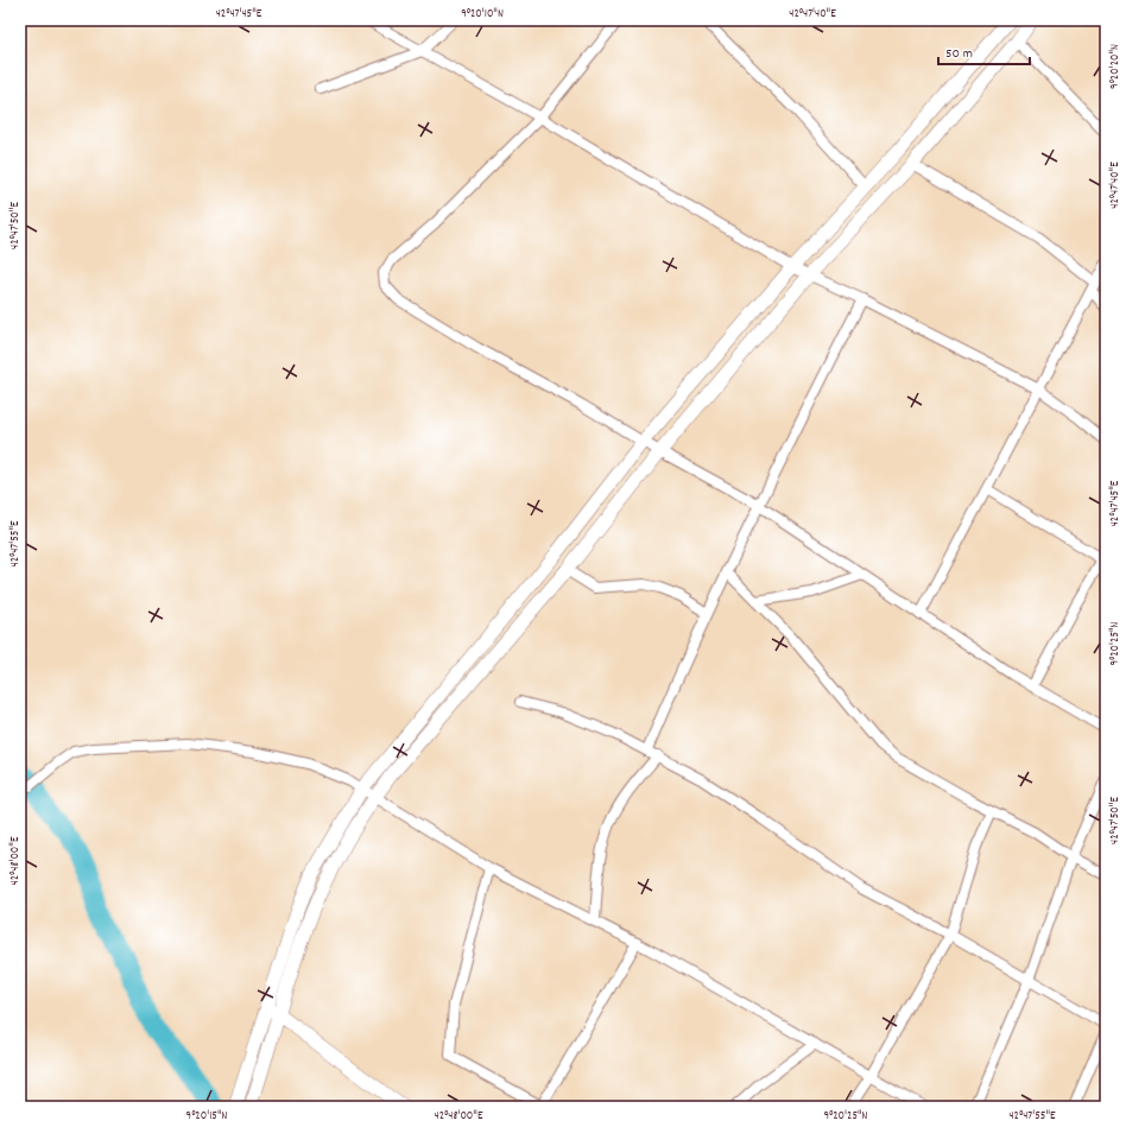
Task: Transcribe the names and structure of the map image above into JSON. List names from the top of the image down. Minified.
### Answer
{"scale_bar":"50 m","coordinates":["42°47'45\"E","9°20'10\"N","42°47'40\"E","9°20'20\"N","42°47'50\"E","42°47'55\"E","9°20'25\"N","42°48'00\"E","9°20'15\"N"]}
